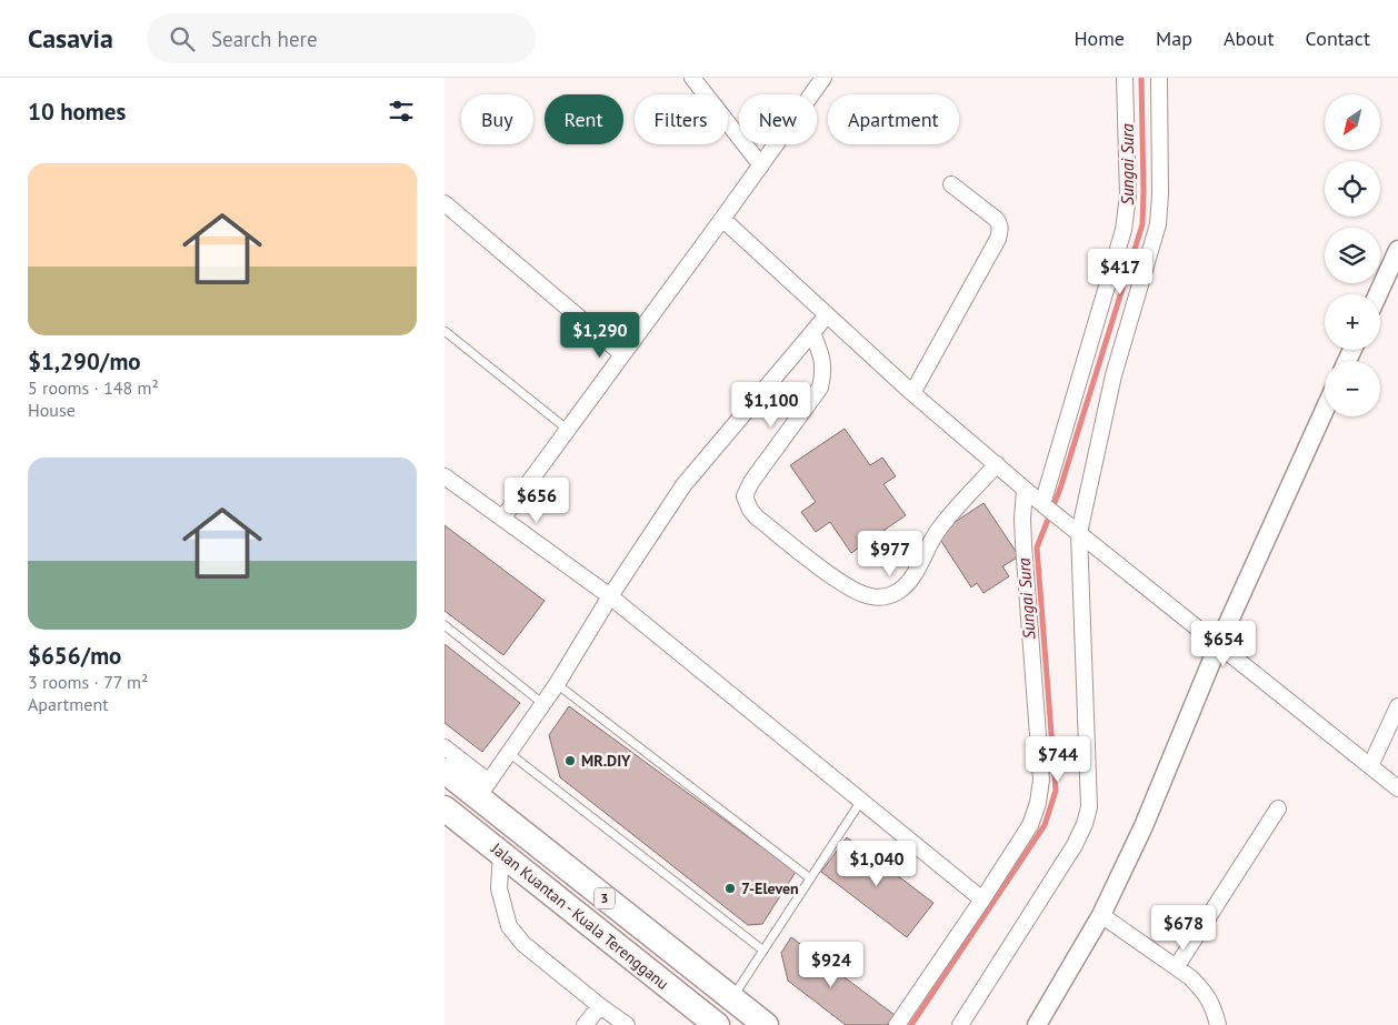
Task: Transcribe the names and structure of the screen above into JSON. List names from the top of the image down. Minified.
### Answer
{"streets":{"highway":["3","Jalan Kuantan - Kuala Terengganu"]},"water":["Sungai Sura"],"places":["MR.DIY","7-Eleven"],"north":"bottom left","page":{"header":"Casavia","search":"Search here","nav":["Home","Map","About","Contact"],"heading":"10 homes","map_buttons":["+","−"],"chip":["Buy","Rent","Filters","New","Apartment"],"list":[{"name":"$1,290/mo","note":"5 rooms · 148 m² · House"},{"name":"$656/mo","note":"3 rooms · 77 m² · Apartment"}],"price":["$417","$1,290","$1,100","$656","$977","$654","$744","$1,040","$678","$924"]}}
